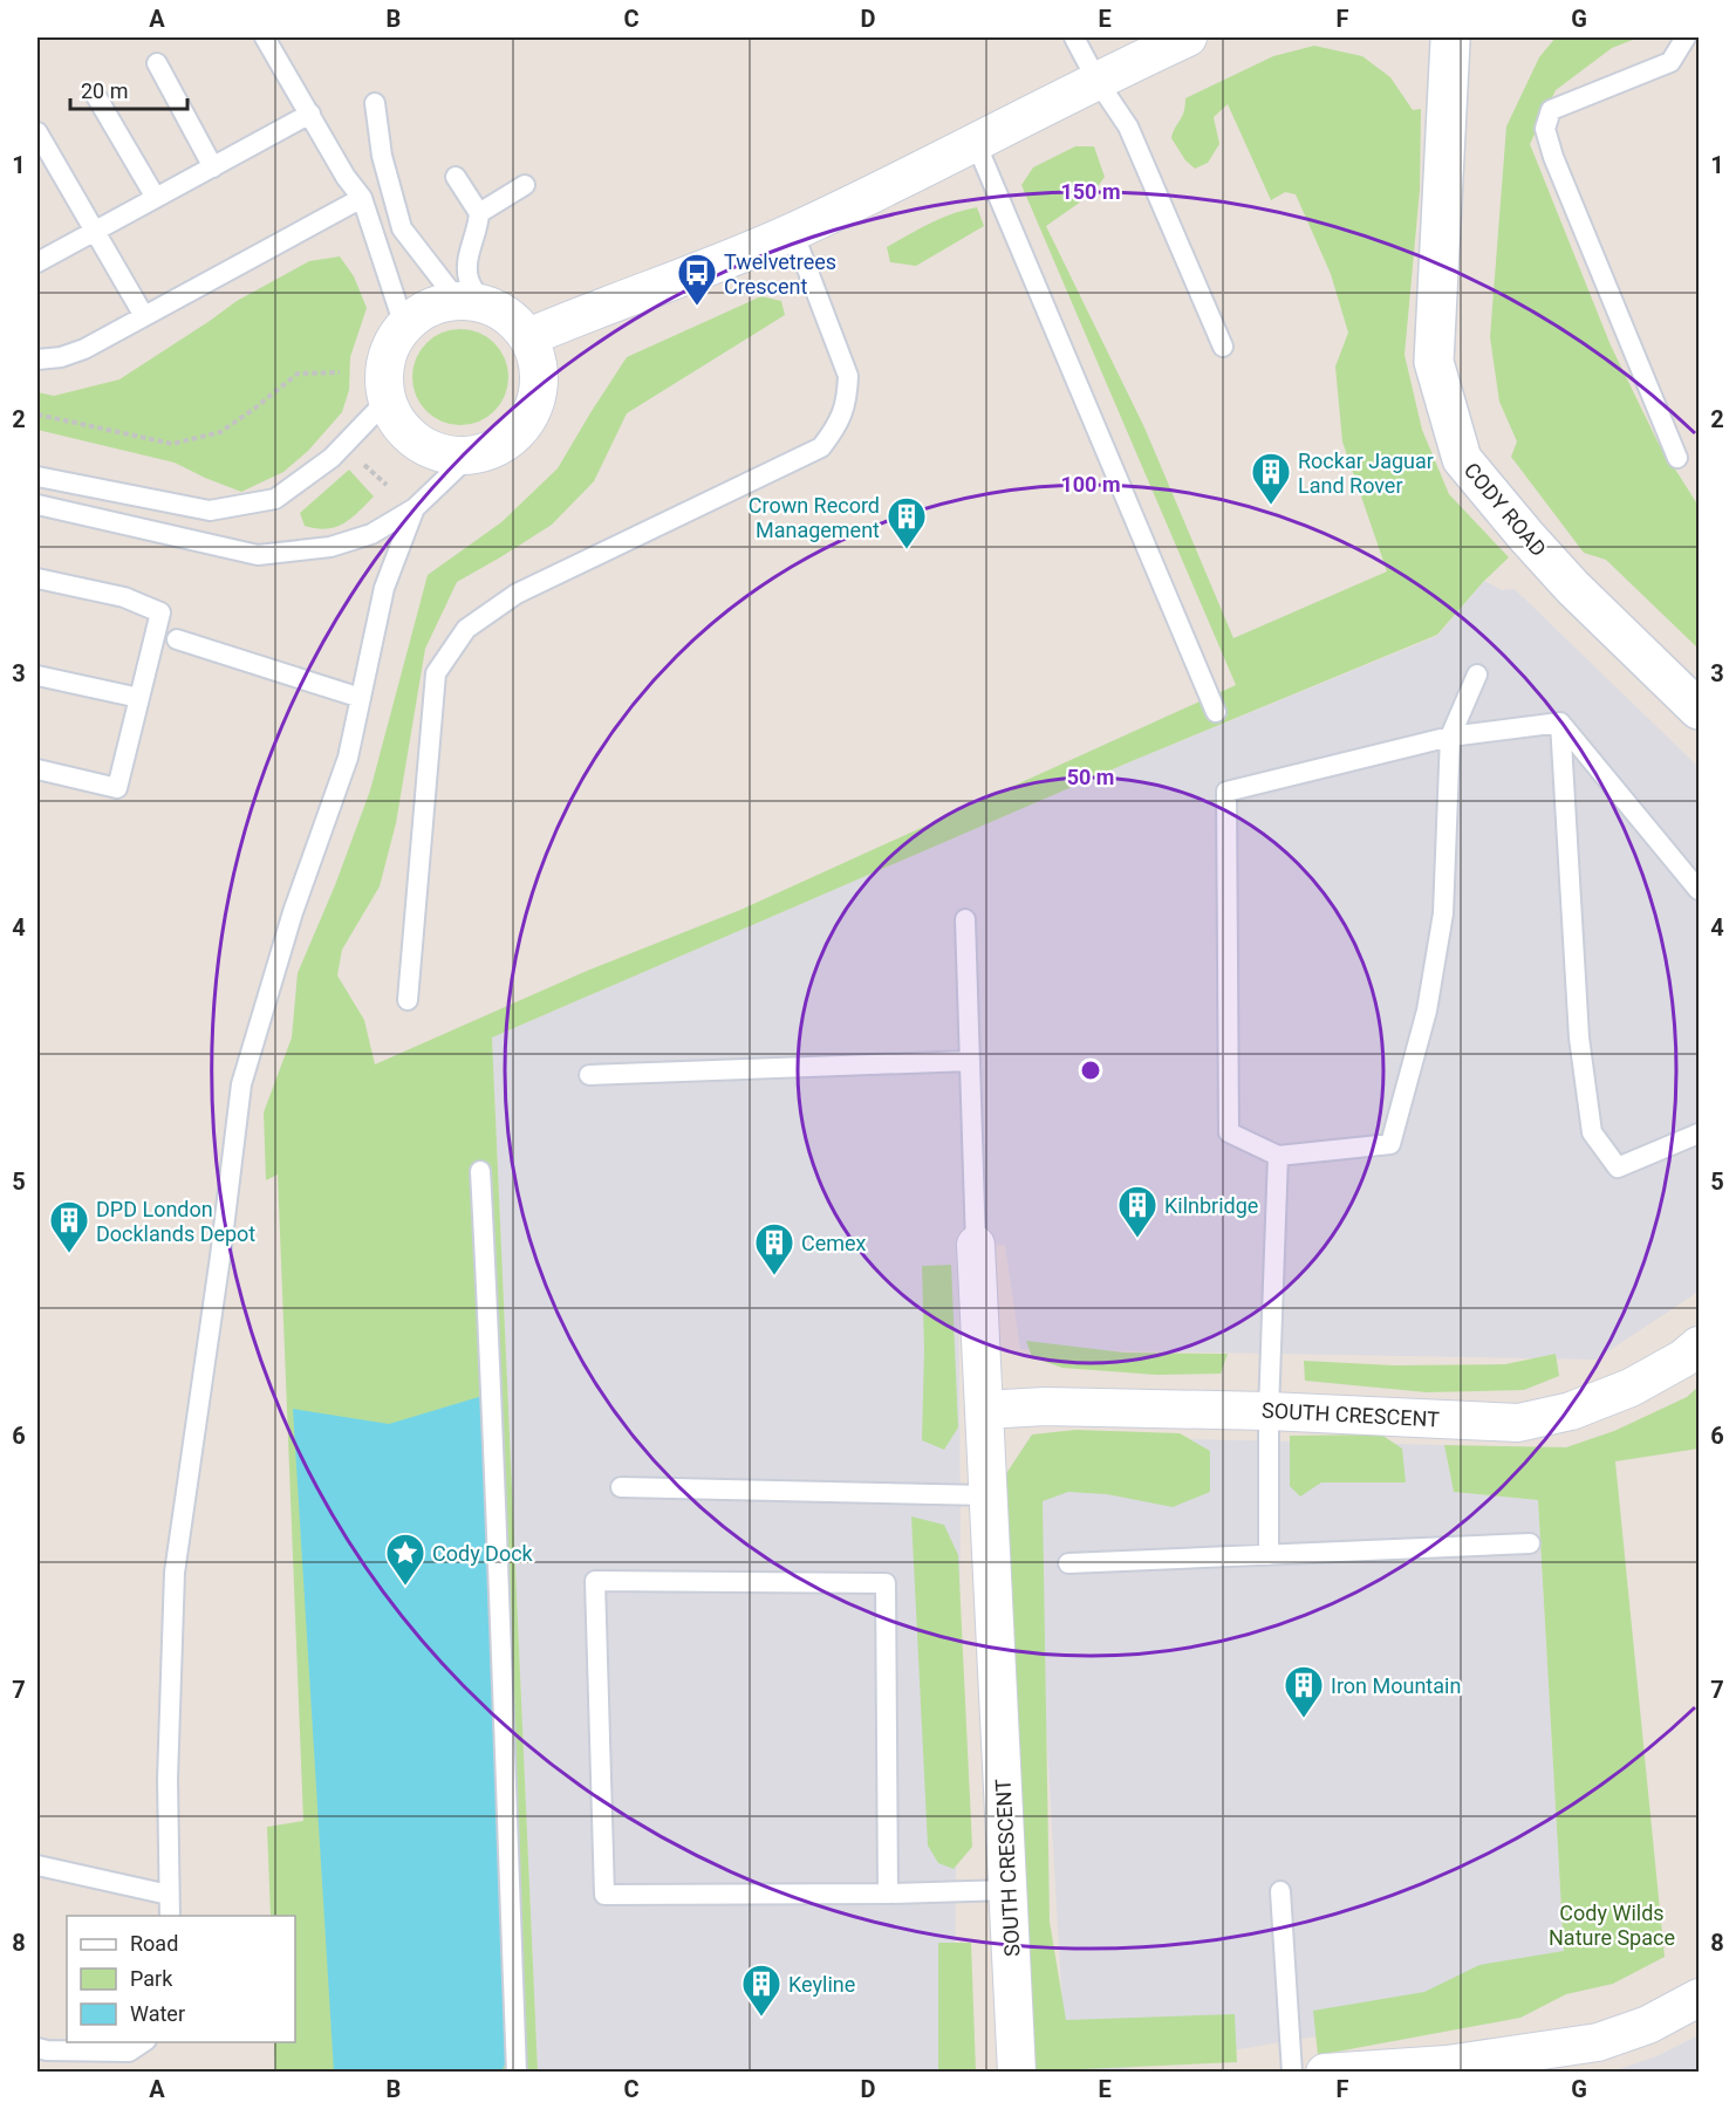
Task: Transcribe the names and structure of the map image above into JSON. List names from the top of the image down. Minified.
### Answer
{"streets":{"street":["CODY ROAD","SOUTH CRESCENT"]},"parks":["Cody Wilds Nature Space"],"places":{"bus stop":["Twelvetrees Crescent"],"building":["Rockar Jaguar Land Rover","Crown Record Management","Kilnbridge","DPD London Docklands Depot","Cemex","Iron Mountain","Keyline"],"place":["Cody Dock"]},"legend":["Road","Park","Water"],"scale_bar":"20 m","grid":{"columns":["A","B","C","D","E","F","G"],"rows":["1","2","3","4","5","6","7","8"]},"rings":["150 m","100 m","50 m"]}
